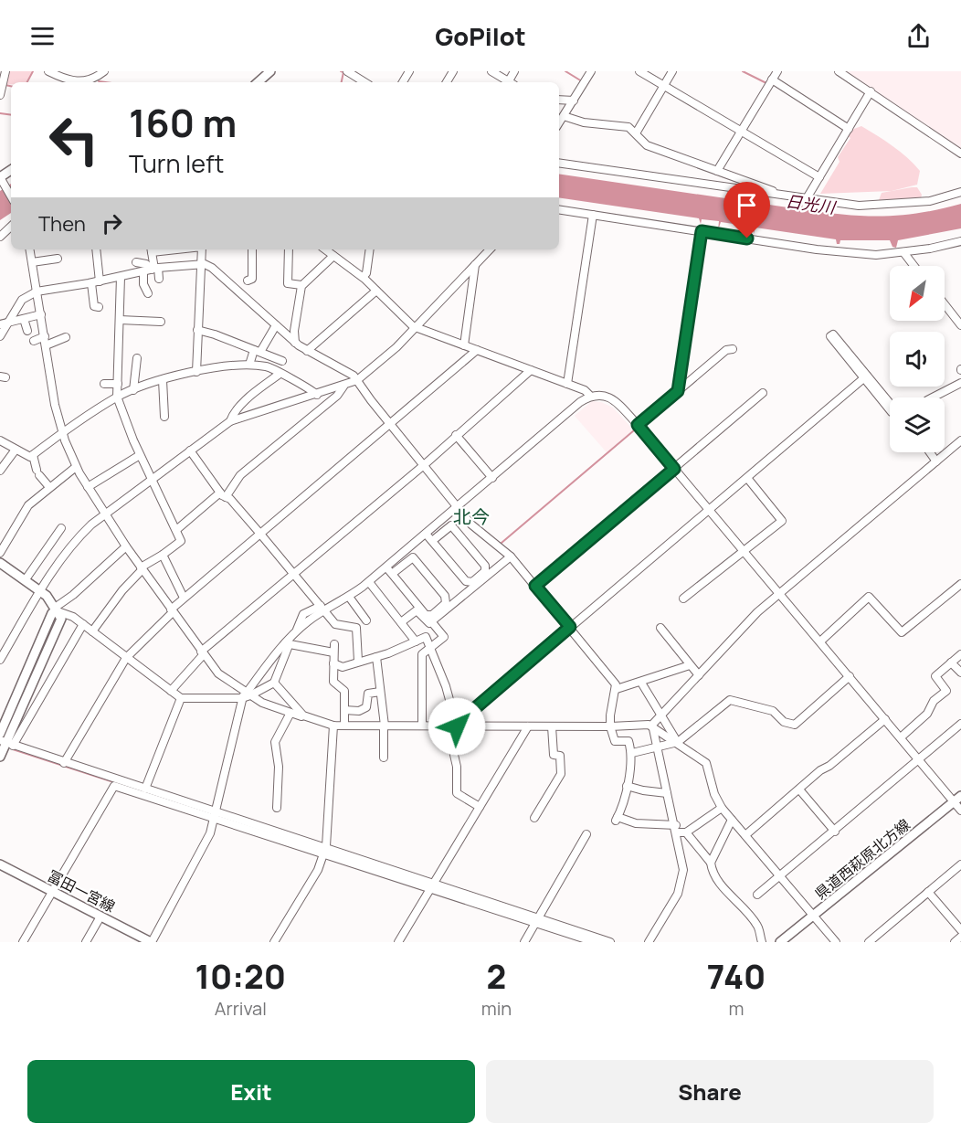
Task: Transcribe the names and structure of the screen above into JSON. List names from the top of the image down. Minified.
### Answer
{"streets":{"main road":["県道西萩原北方線","冨田一宮線"]},"districts":["北今"],"water":["日光川"],"north":"bottom left","page":{"header":"GoPilot","turn":["160 m","Turn left"],"then":"Then","eta":["10:20","Arrival","2","min","740","m"],"buttons":["Exit","Share"]}}
